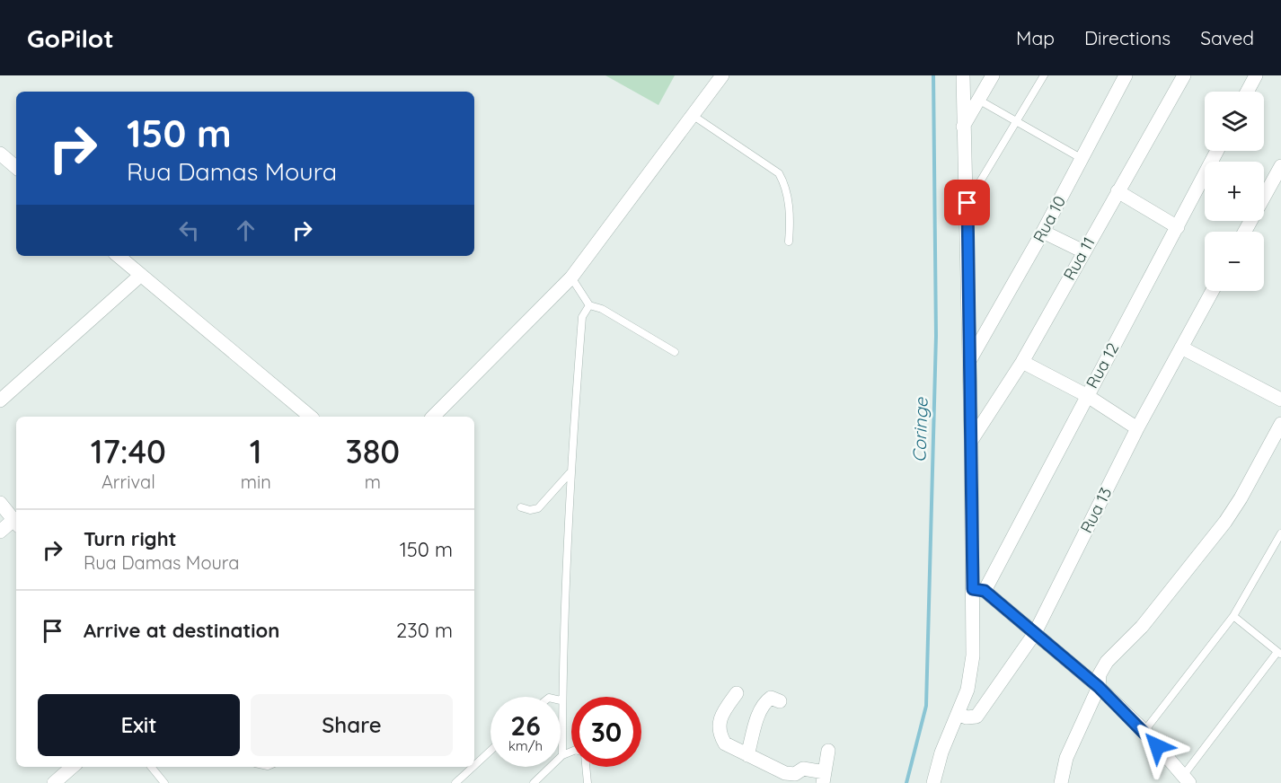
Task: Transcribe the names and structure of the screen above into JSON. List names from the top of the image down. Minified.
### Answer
{"streets":{"street":["Rua 10","Rua 11","Rua 12","Rua 13"]},"water":["Coringe"],"page":{"header":"GoPilot","nav":["Map","Directions","Saved"],"map_buttons":["+","−"],"turn":["150 m","Rua Damas Moura"],"eta":["17:40","Arrival","1","min","380","m"],"list":[{"name":"Turn right","note":"Rua Damas Moura","value":"150 m"},{"name":"Arrive at destination","value":"230 m"}],"buttons":["Exit","Share"],"speed":"26 km/h","limit":"30"}}
